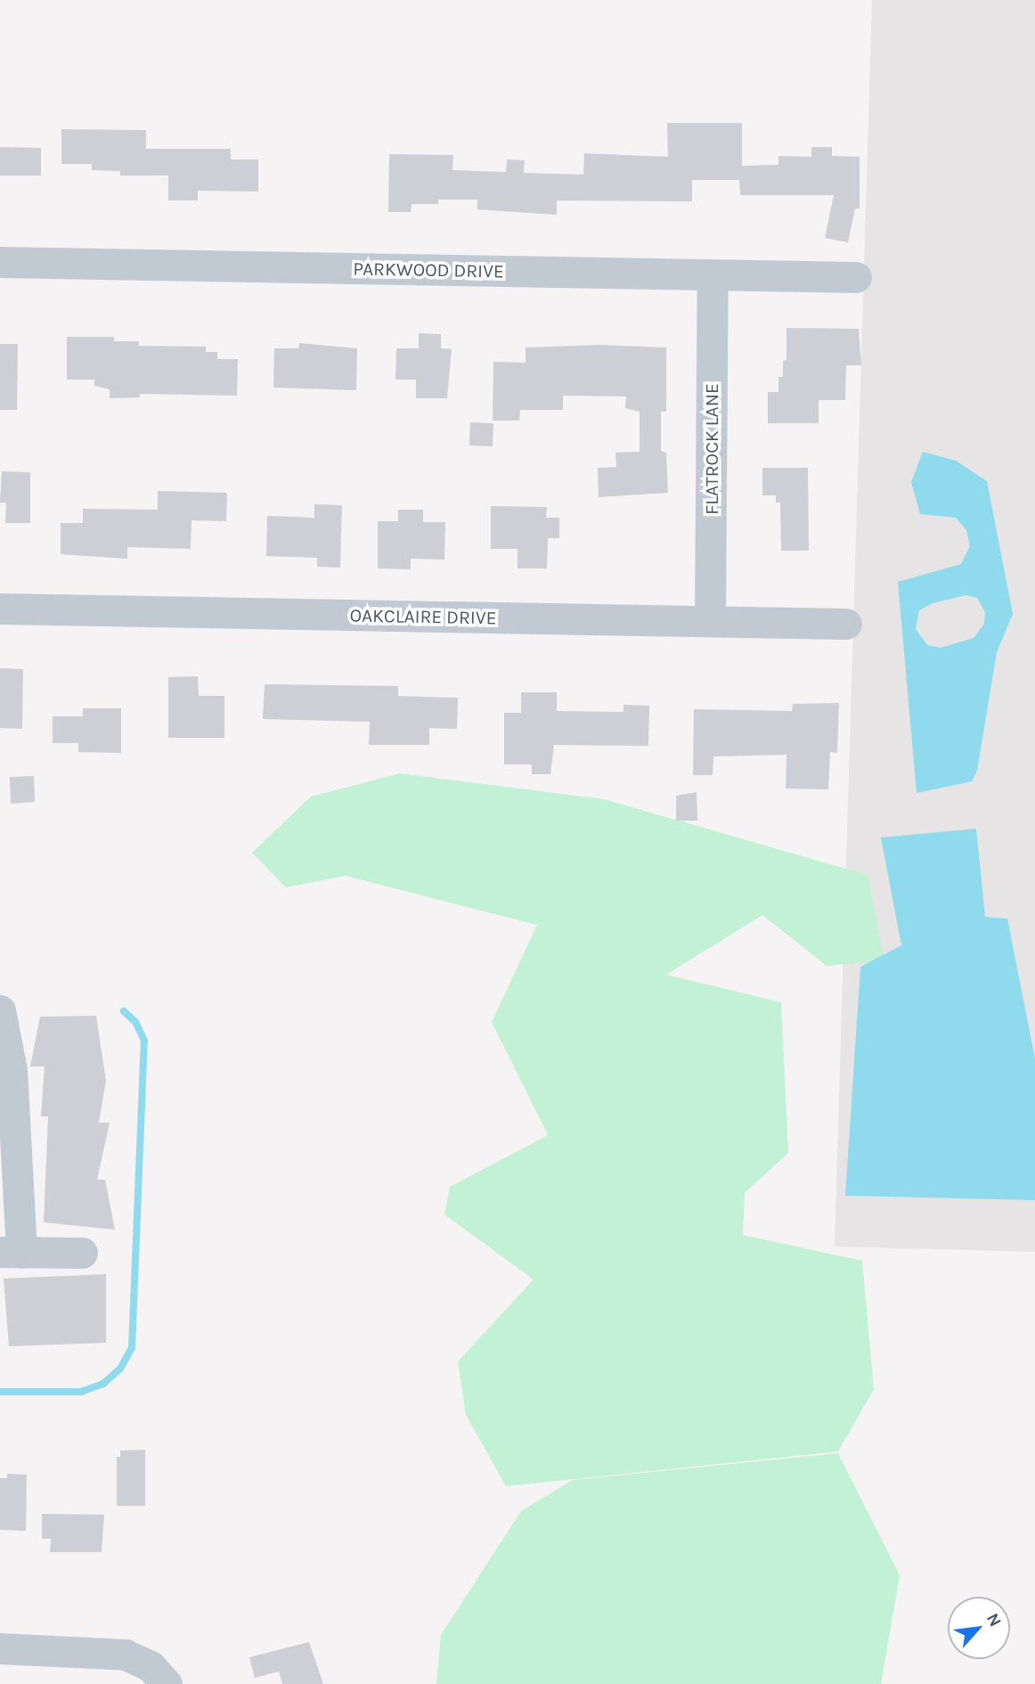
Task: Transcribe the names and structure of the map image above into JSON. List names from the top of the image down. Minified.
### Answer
{"streets":{"street":["PARKWOOD DRIVE","FLATROCK LANE","OAKCLAIRE DRIVE"]},"crossings":[["PARKWOOD DRIVE","FLATROCK LANE"],["FLATROCK LANE","OAKCLAIRE DRIVE"]],"north":"top right"}
